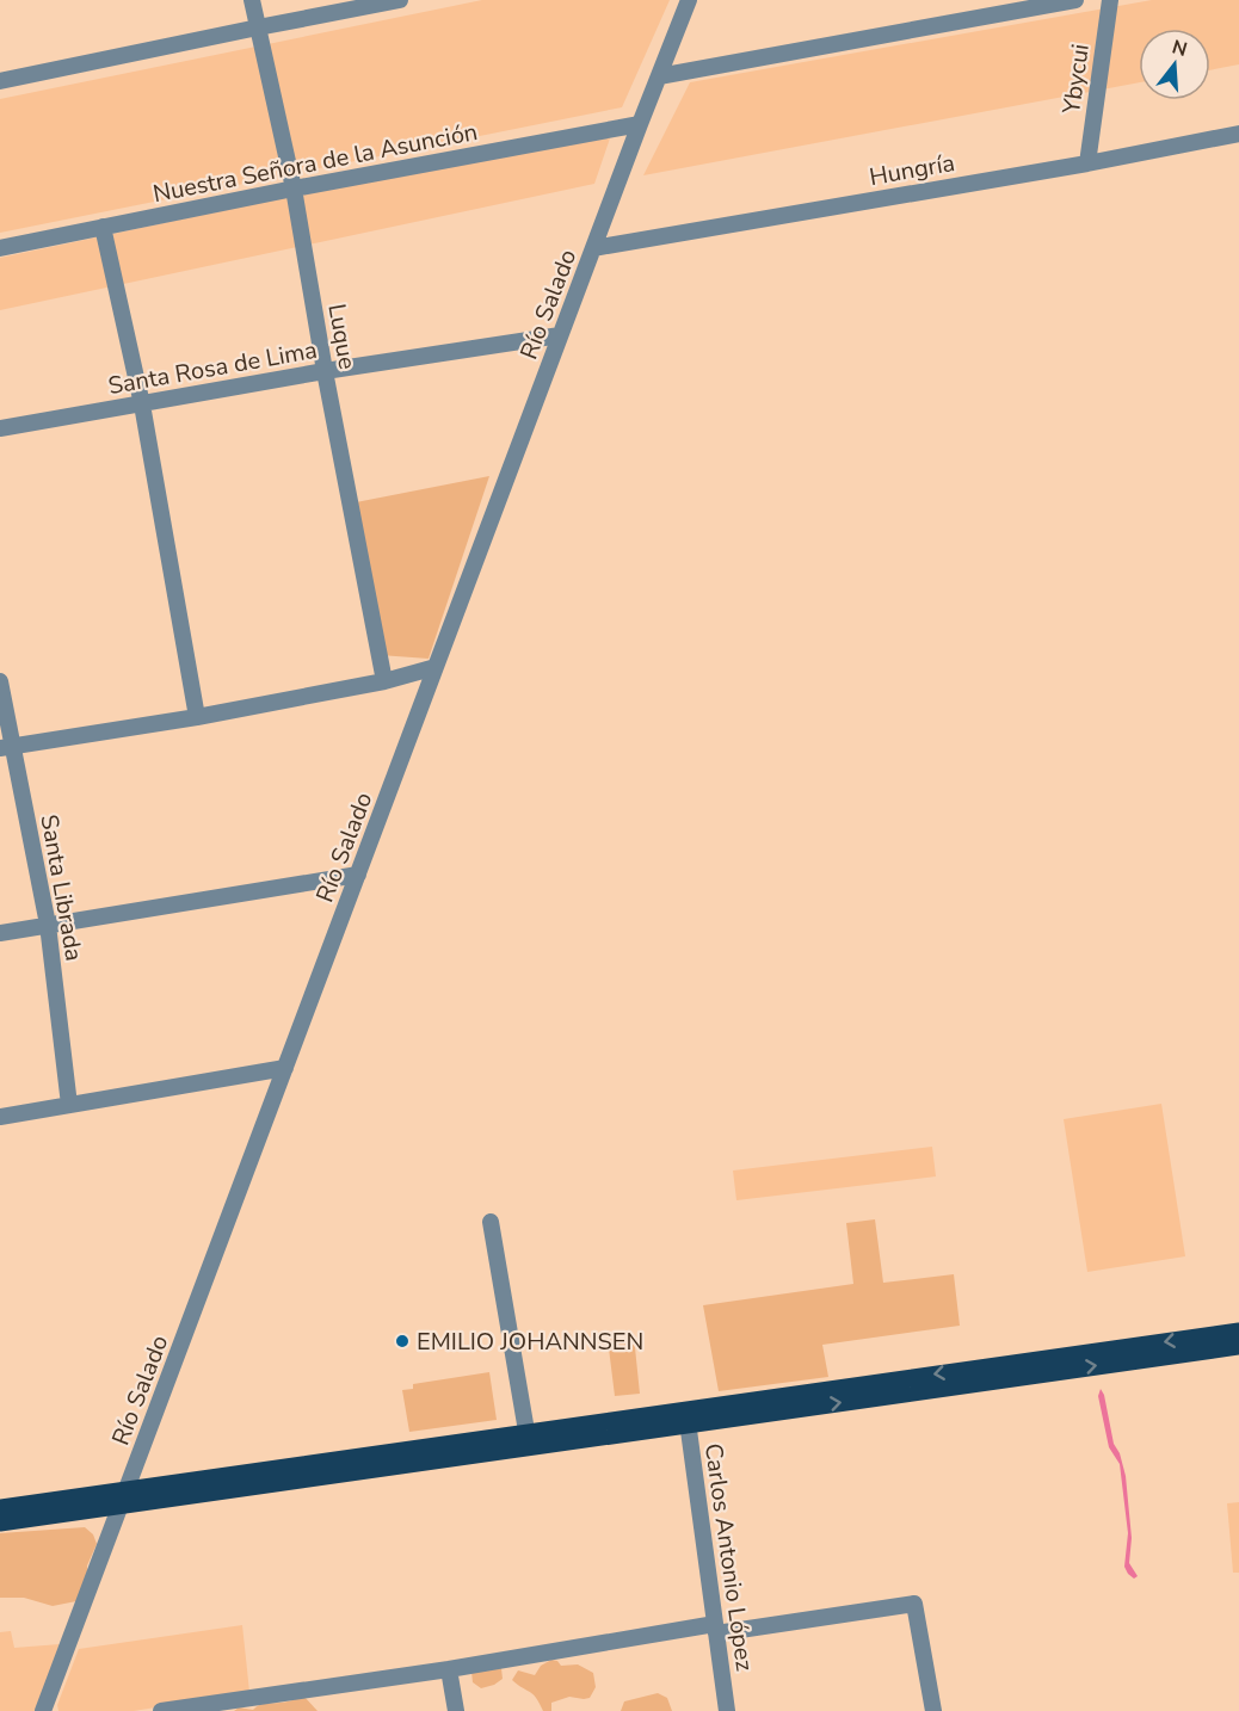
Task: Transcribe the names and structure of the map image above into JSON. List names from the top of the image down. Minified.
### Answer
{"streets":{"street":["Ybycui","Nuestra Señora de la Asunción","Hungría","Río Salado","Luque","Santa Rosa de Lima","Santa Librada","Carlos Antonio López"]},"crossings":[["Ybycui","Hungría"],["Nuestra Señora de la Asunción","Río Salado"],["Nuestra Señora de la Asunción","Luque"],["Hungría","Río Salado"],["Río Salado","Santa Rosa de Lima"],["Luque","Santa Rosa de Lima"]],"places":["EMILIO JOHANNSEN"],"north":"top"}
